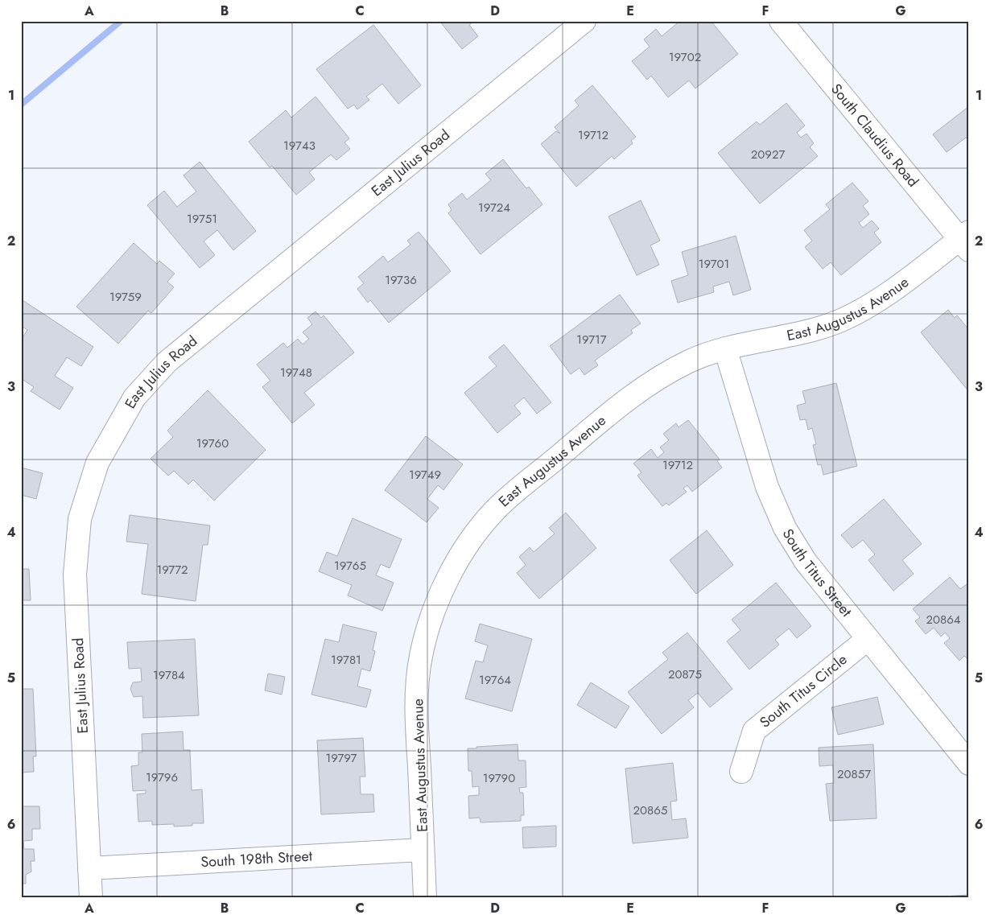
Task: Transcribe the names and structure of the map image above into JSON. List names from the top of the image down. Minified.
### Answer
{"streets":{"street":["South Claudius Road","East Julius Road","East Augustus Avenue","South Titus Street","South Titus Circle","South 198th Street"]},"crossings":[["South Claudius Road","East Augustus Avenue"],["East Julius Road","South 198th Street"],["East Augustus Avenue","South Titus Street"],["East Augustus Avenue","South 198th Street"],["South Titus Street","South Titus Circle"]],"house_numbers":["19702","19712","19743","20927","19724","19751","19701","19736","19759","19717","19748","19760","19712","19749","19765","19772","20864","19781","20875","19784","19764","19797","20857","19796","19790","20865"],"grid":{"columns":["A","B","C","D","E","F","G"],"rows":["1","2","3","4","5","6"]}}
